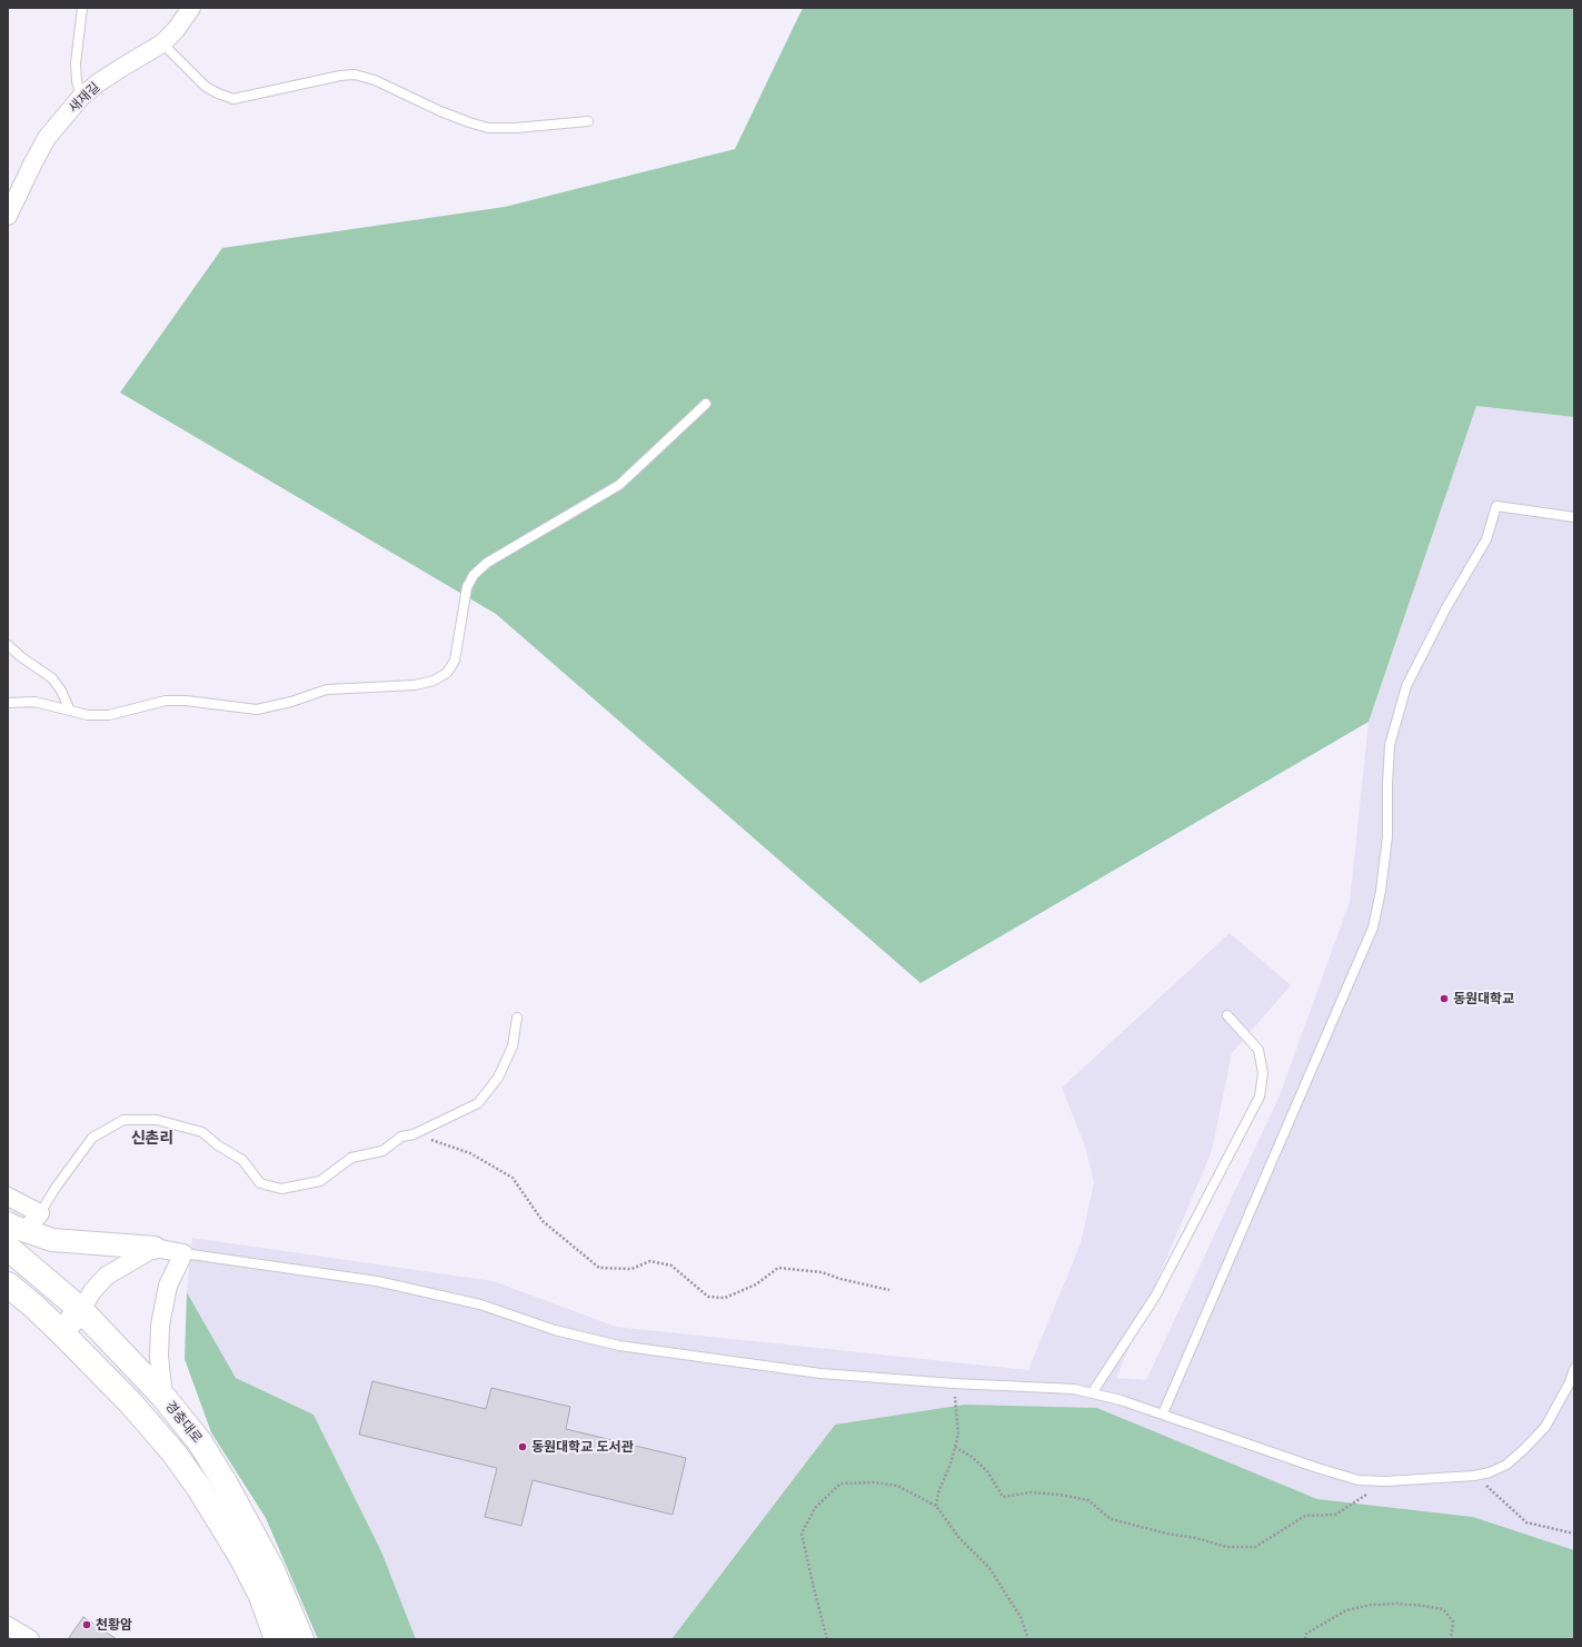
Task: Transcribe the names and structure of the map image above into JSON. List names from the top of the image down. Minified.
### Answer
{"streets":{"main road":["경충대로"],"street":["새재길"]},"districts":["신촌리"],"places":["동원대학교","동원대학교 도서관","천황암"]}
